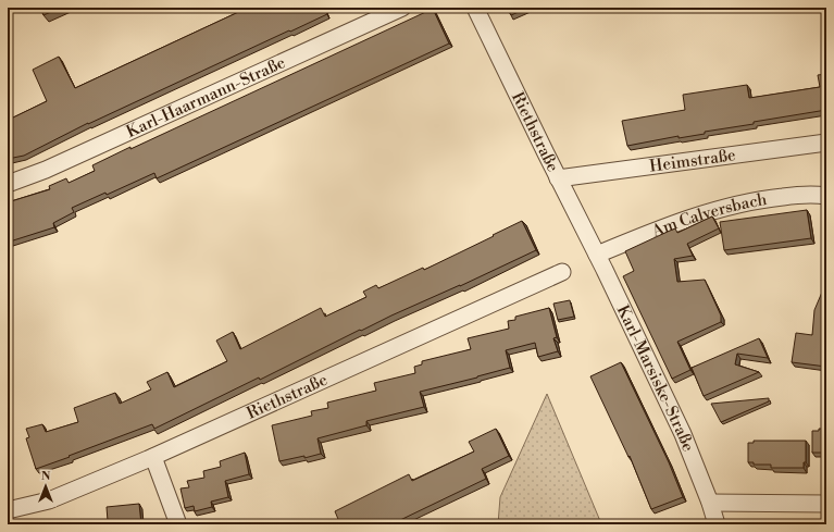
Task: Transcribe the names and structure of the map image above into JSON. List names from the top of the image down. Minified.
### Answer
{"streets":{"street":["Karl-Haarmann-Straße","Riethstraße","Heimstraße","Am Calversbach","Karl-Marsiske-Straße"]},"crossings":[["Riethstraße","Heimstraße"],["Riethstraße","Am Calversbach"],["Riethstraße","Karl-Marsiske-Straße"],["Am Calversbach","Karl-Marsiske-Straße"]],"north":"top"}
